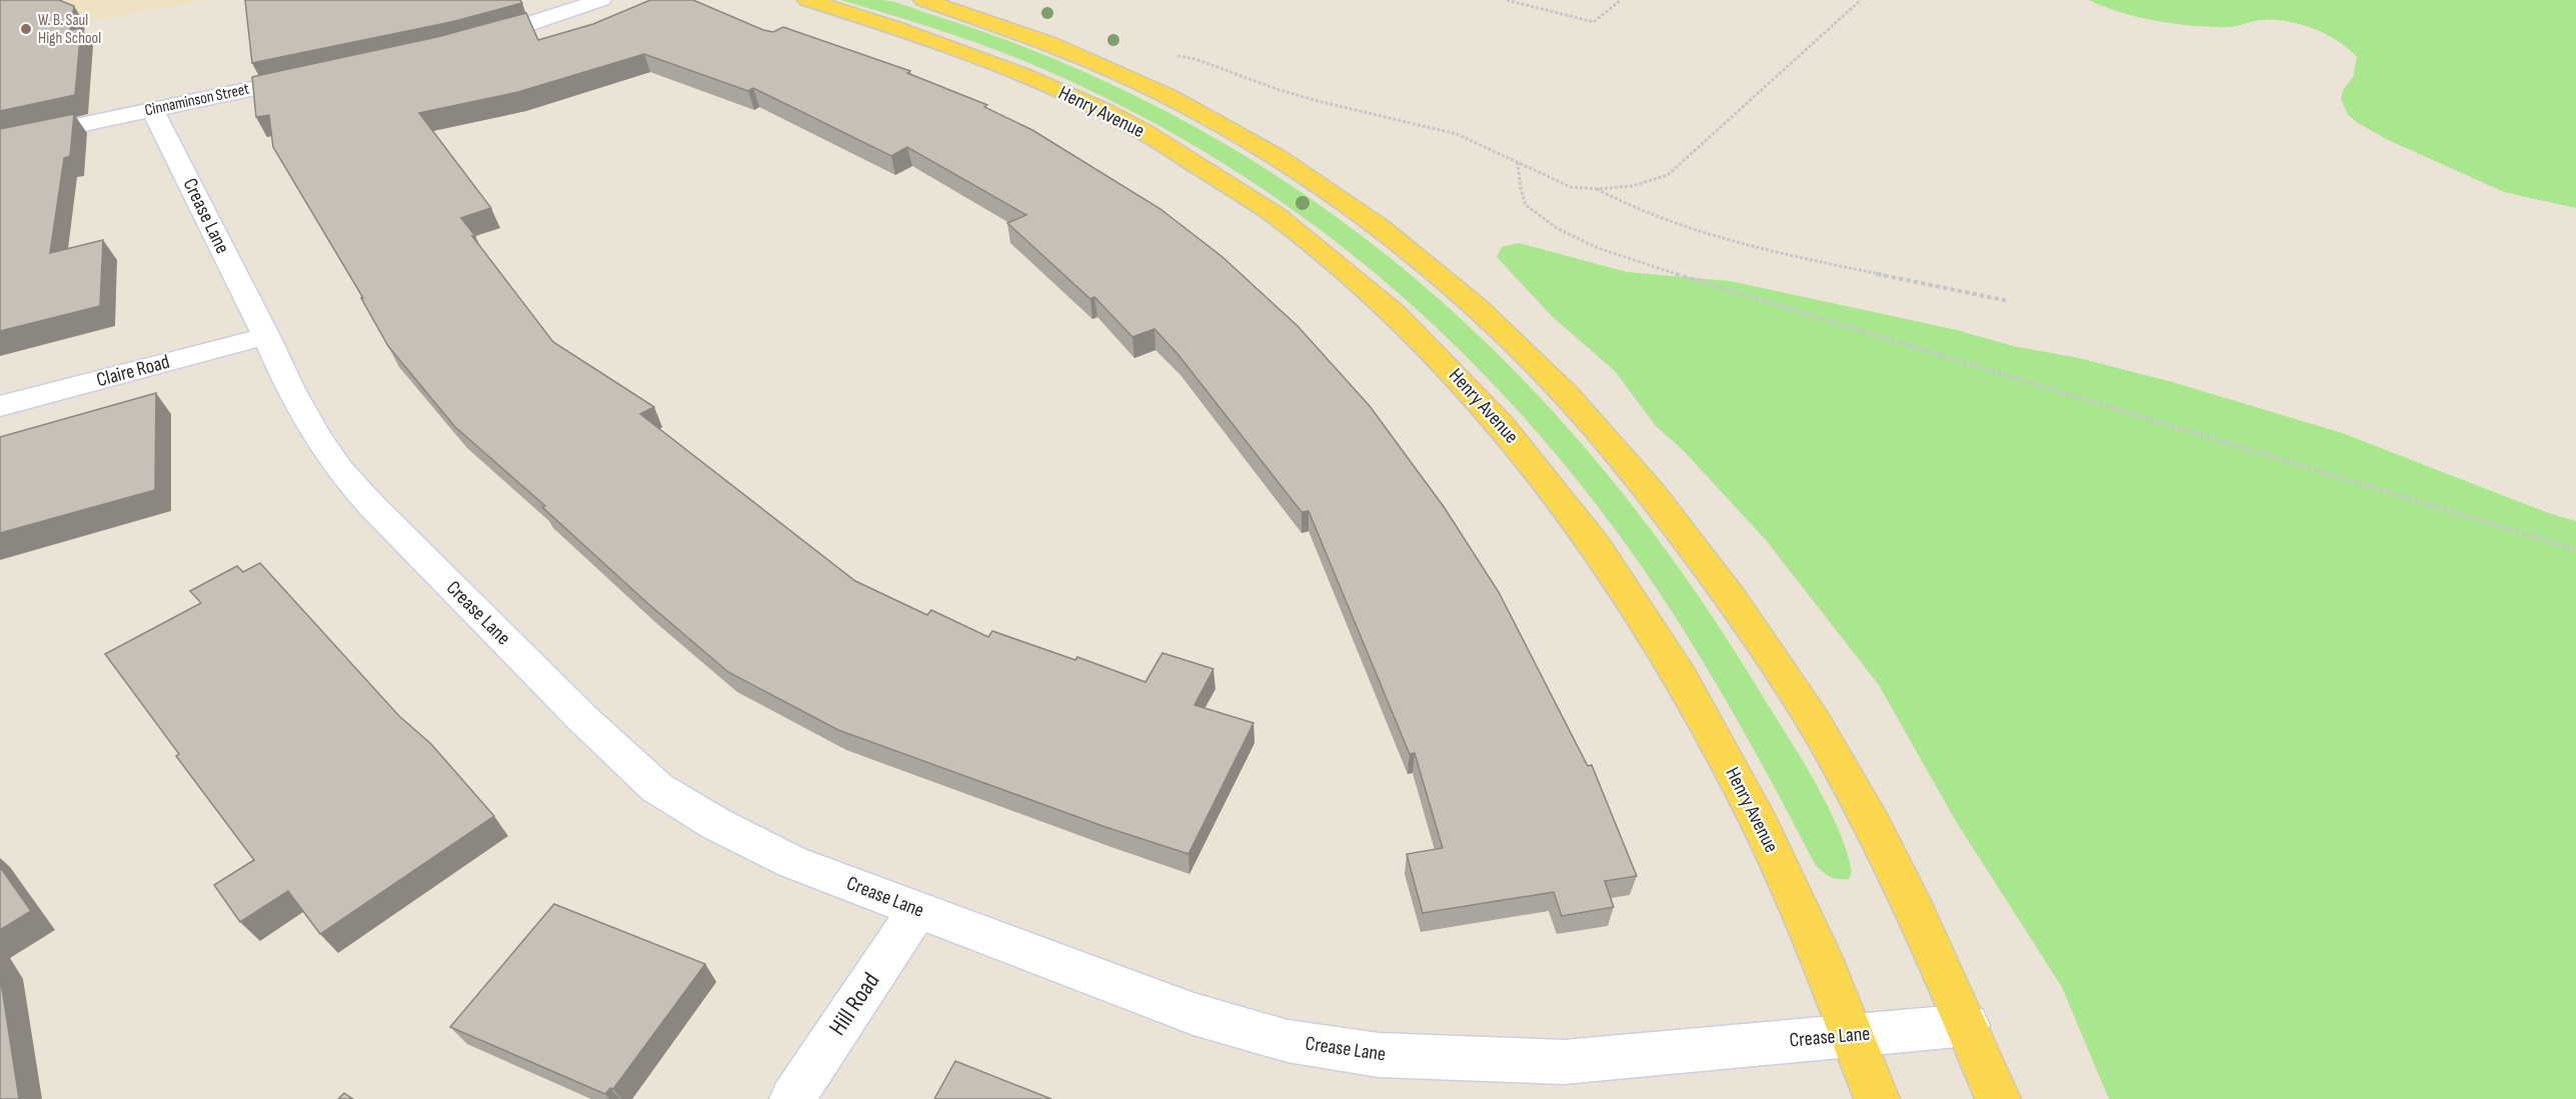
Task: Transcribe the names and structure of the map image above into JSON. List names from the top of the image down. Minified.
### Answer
{"streets":{"main road":["Henry Avenue"],"street":["Cinnaminson Street","Crease Lane","Claire Road","Hill Road"]},"crossings":[["Cinnaminson Street","Crease Lane"],["Henry Avenue","Crease Lane"],["Crease Lane","Claire Road"],["Crease Lane","Hill Road"]],"places":["W. B. Saul High School"]}
